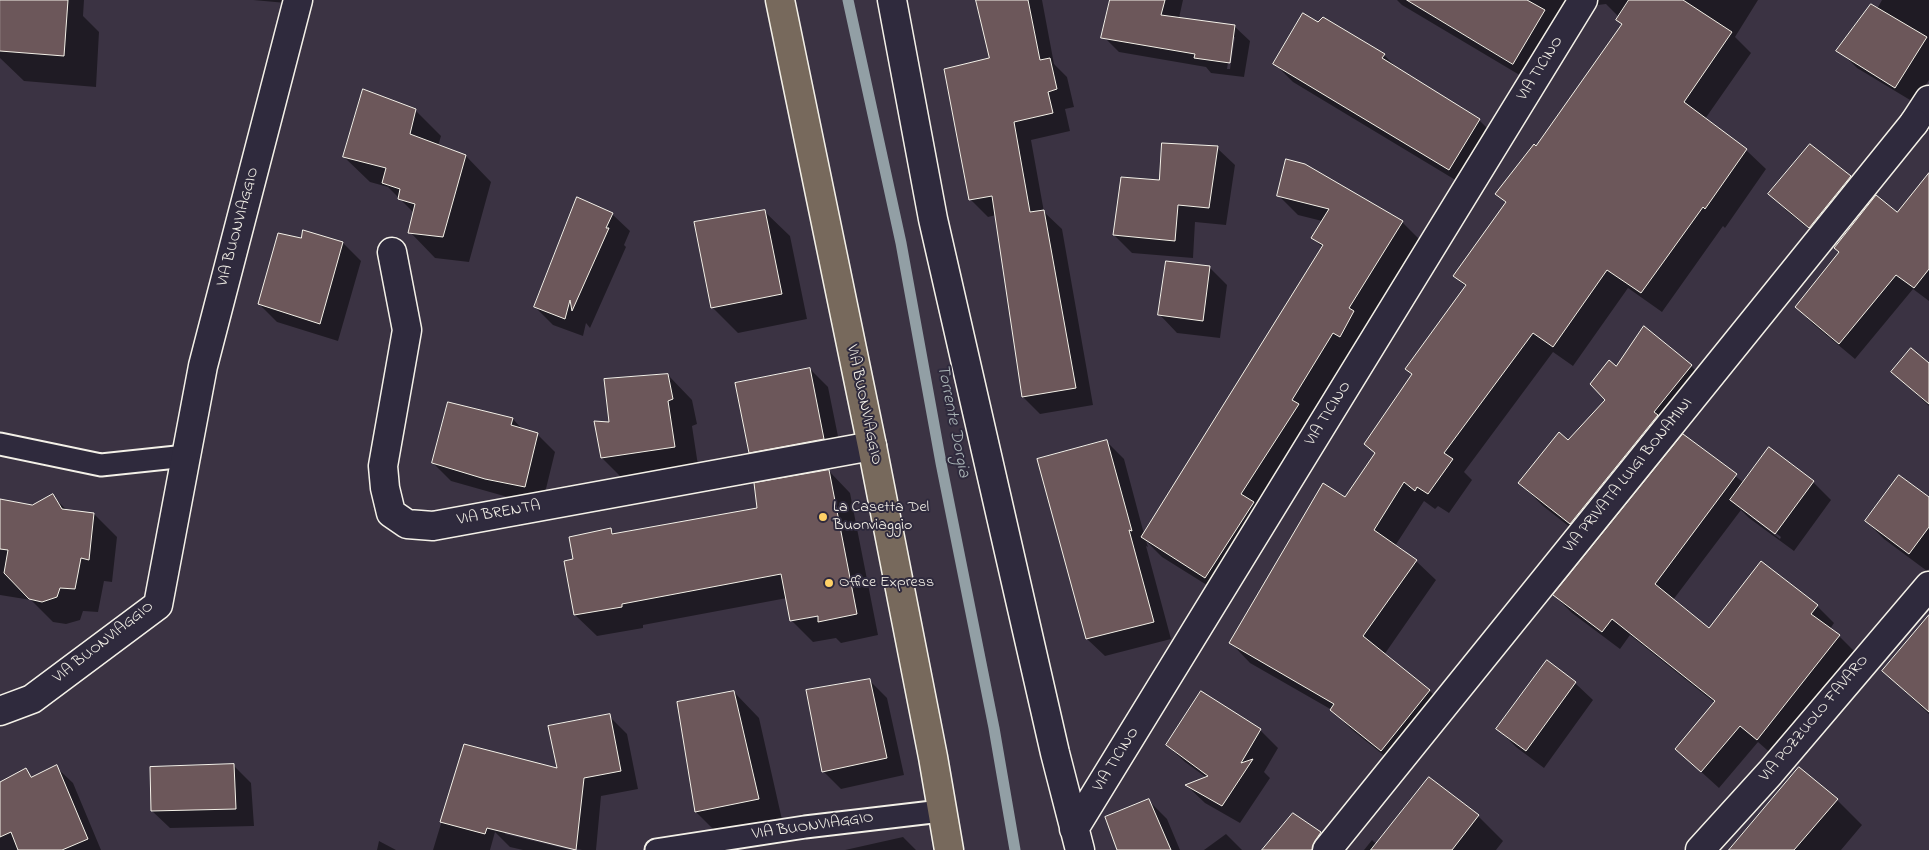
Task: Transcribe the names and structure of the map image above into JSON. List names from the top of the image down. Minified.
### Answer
{"streets":{"main road":["VIA BUONVIAGGIO"],"street":["VIA TICINO","VIA PRIVATA LUIGI BONAMINI","VIA BRENTA","VIA POZZUOLO FAVARO"]},"crossings":[["VIA BUONVIAGGIO","VIA BRENTA"]],"water":["Torrente Dorgia"],"places":["La Casetta Del Buonviaggio","Office Express"]}
